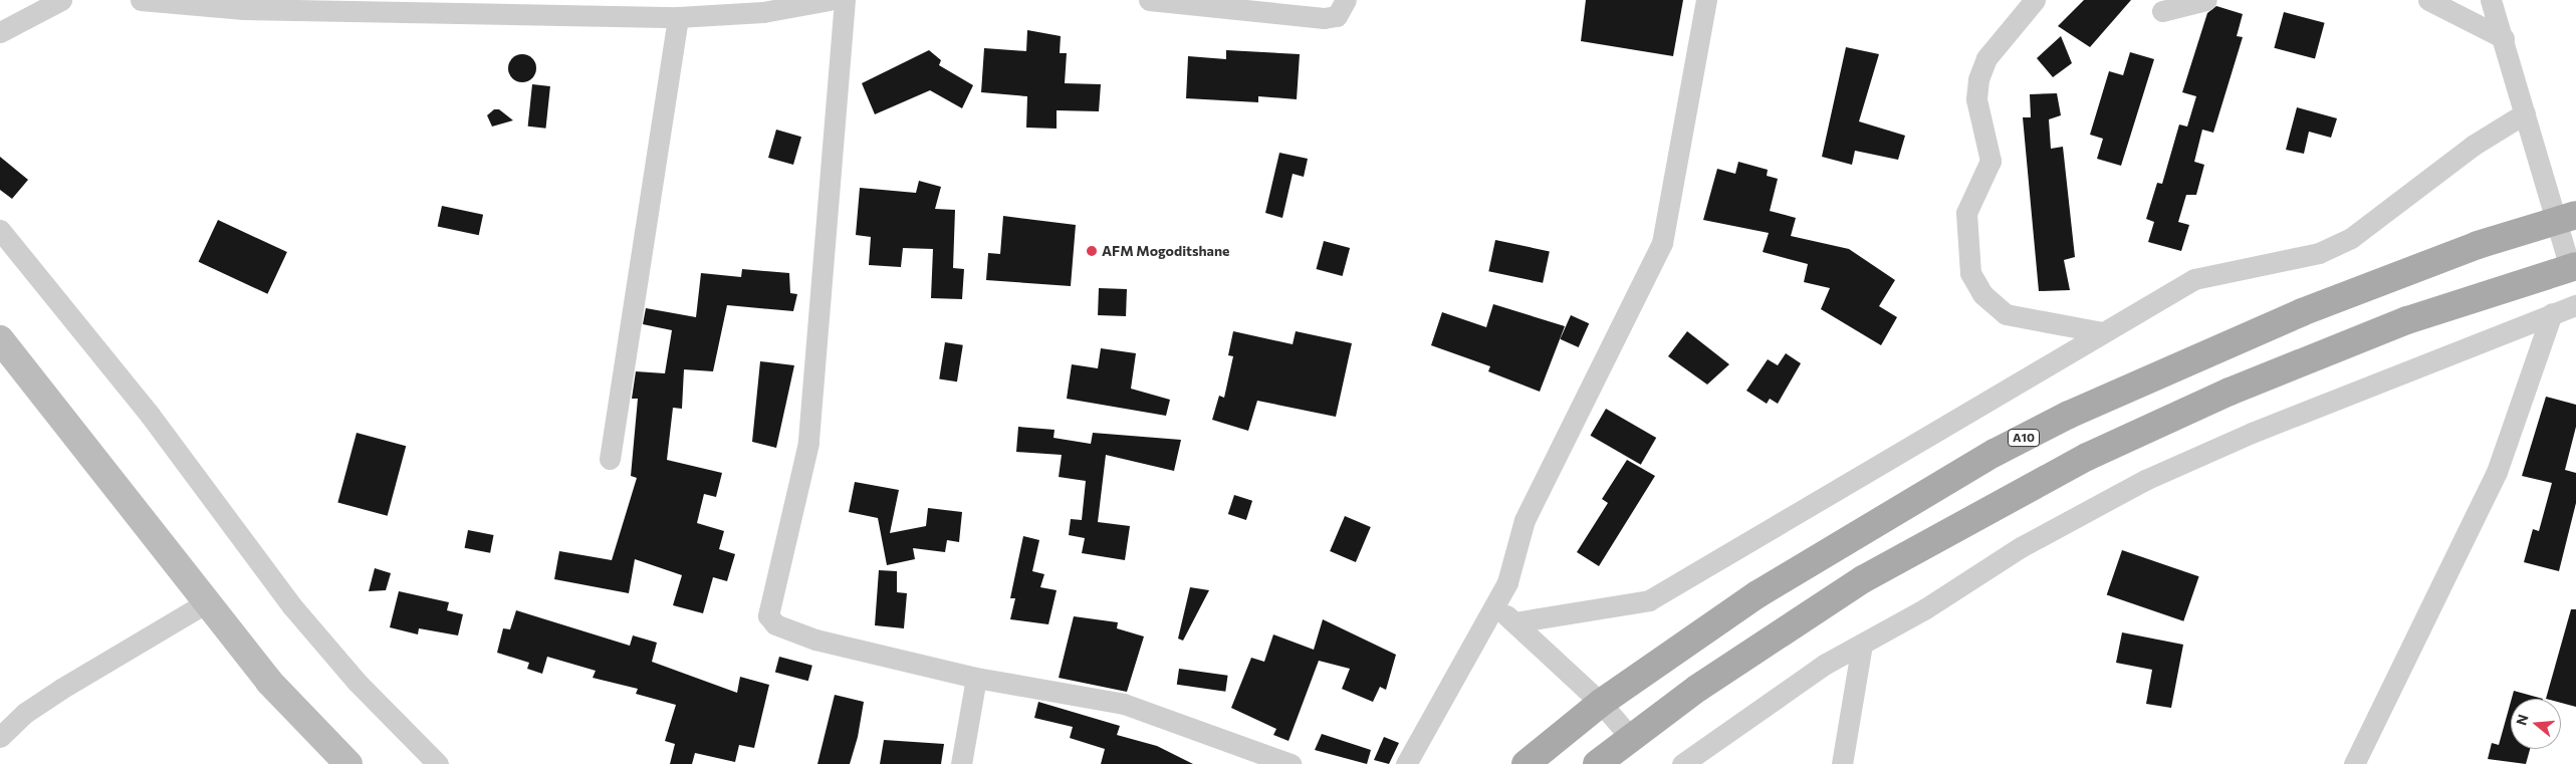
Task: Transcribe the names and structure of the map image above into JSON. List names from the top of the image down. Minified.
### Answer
{"streets":{"main road":["A10"]},"places":["AFM Mogoditshane"],"north":"left"}
